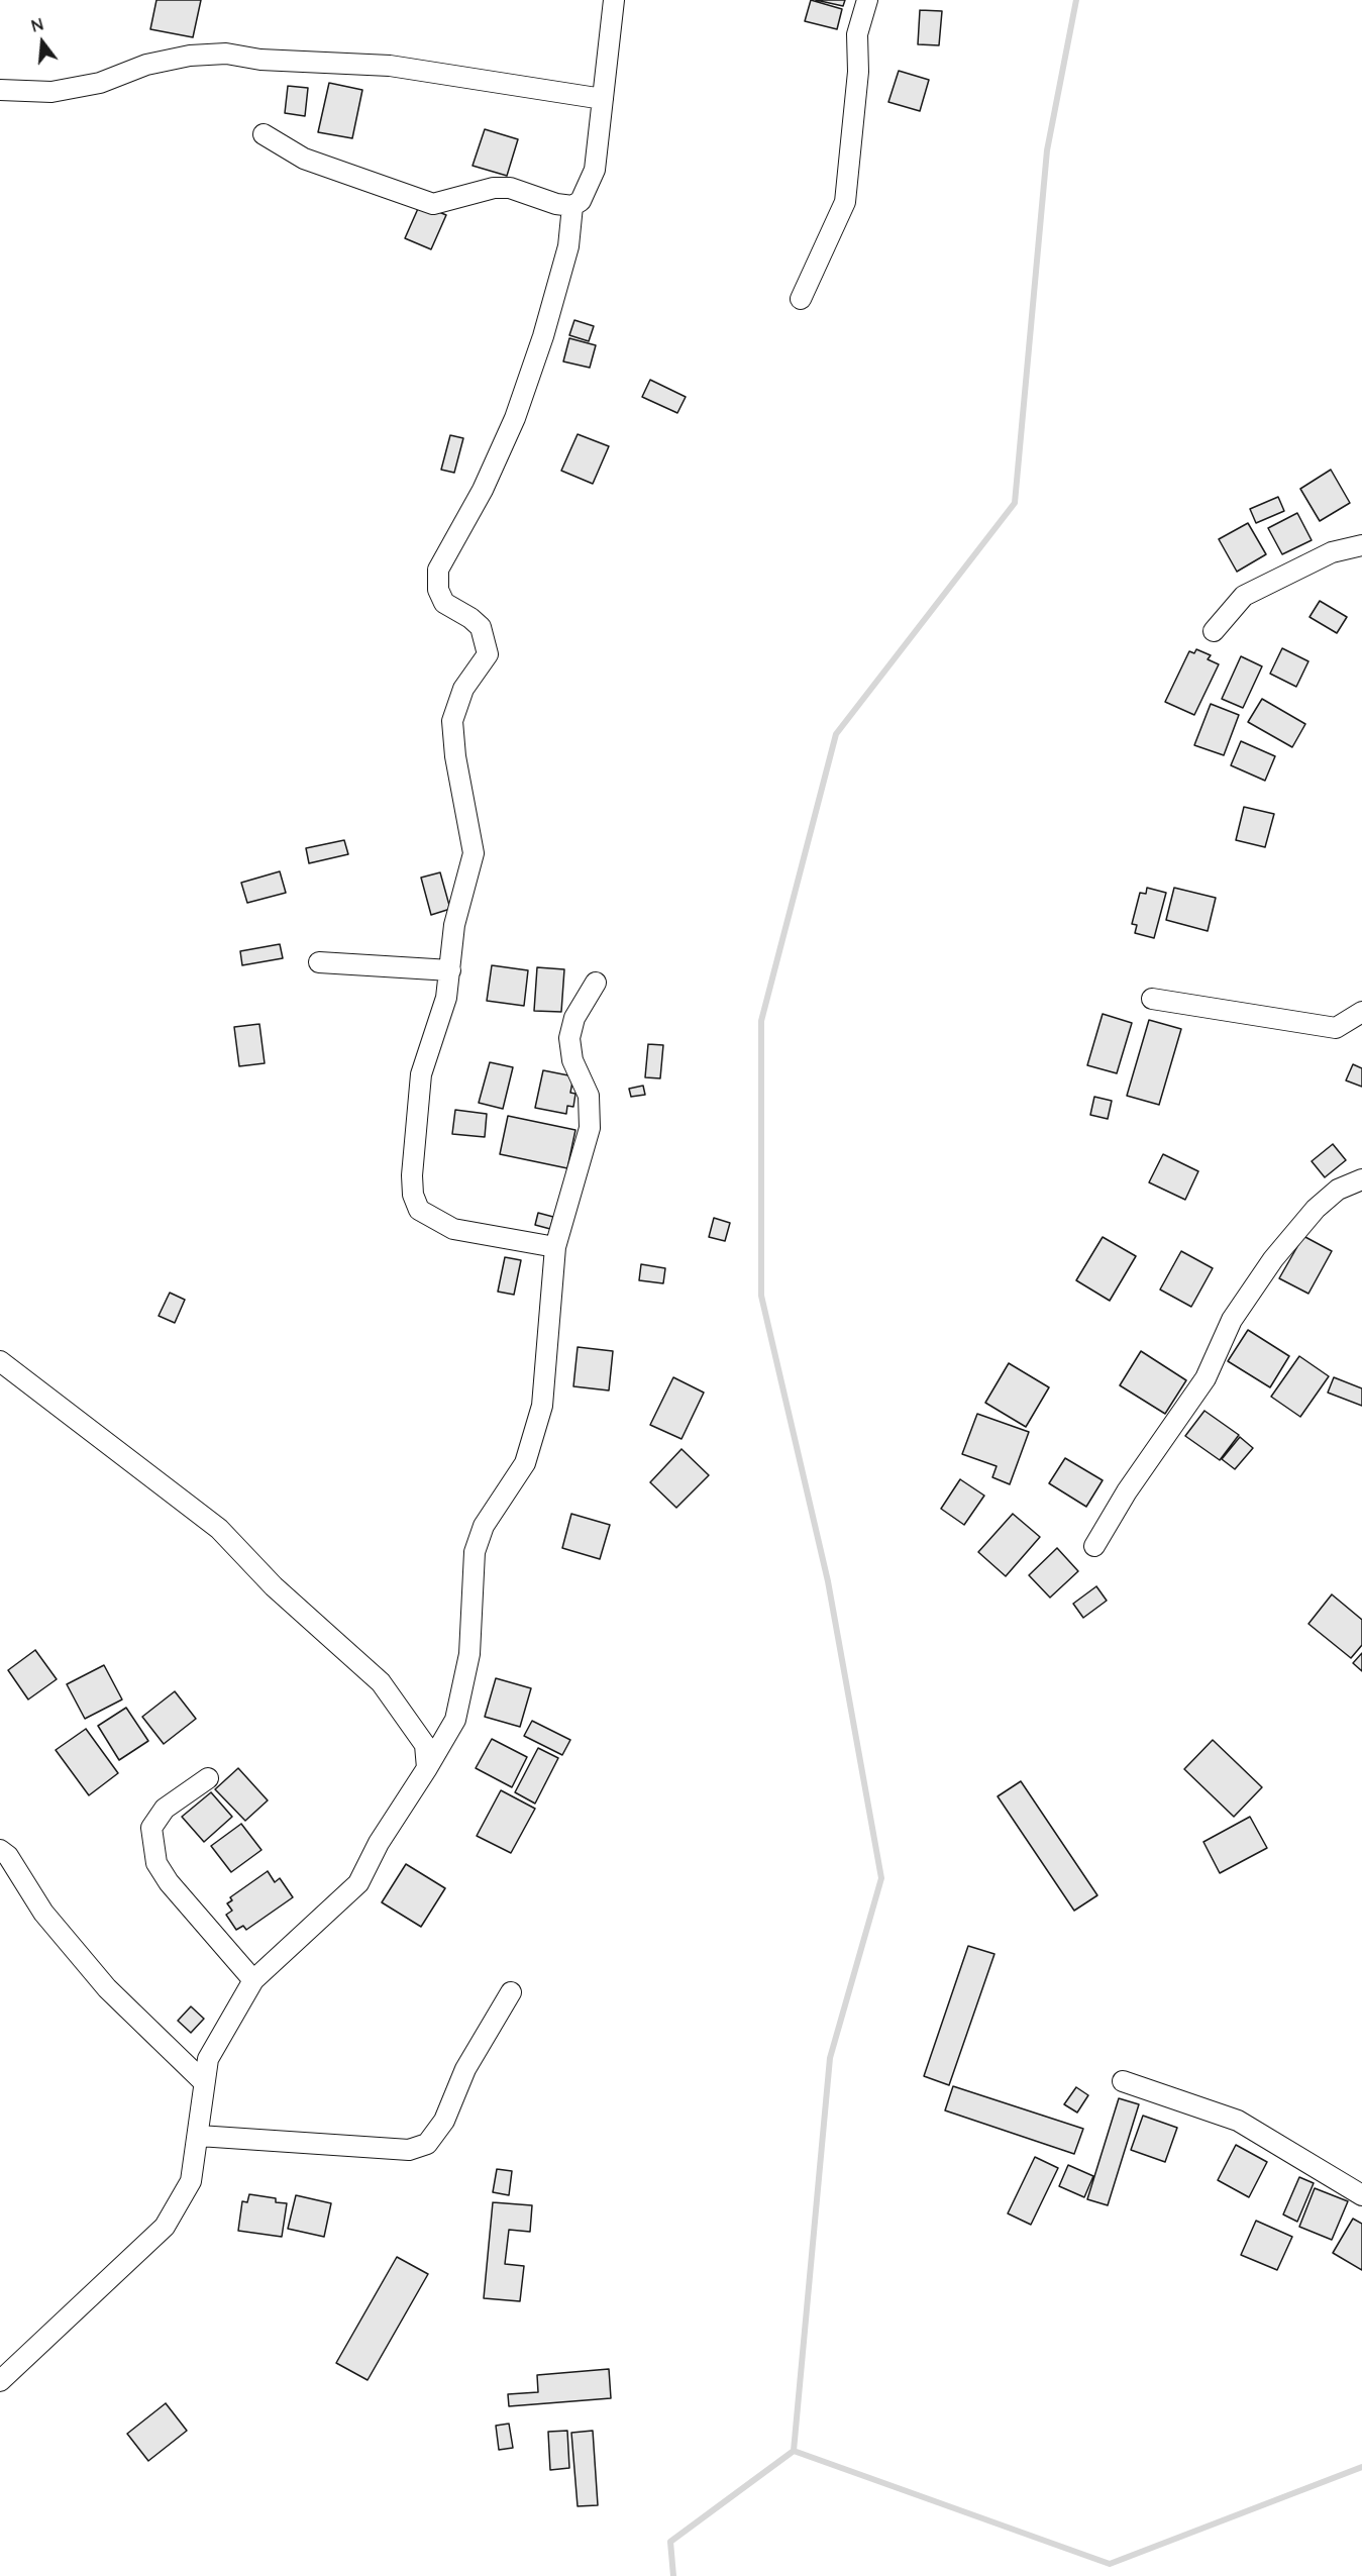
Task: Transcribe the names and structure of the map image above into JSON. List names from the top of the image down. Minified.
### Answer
{"north":"top"}
